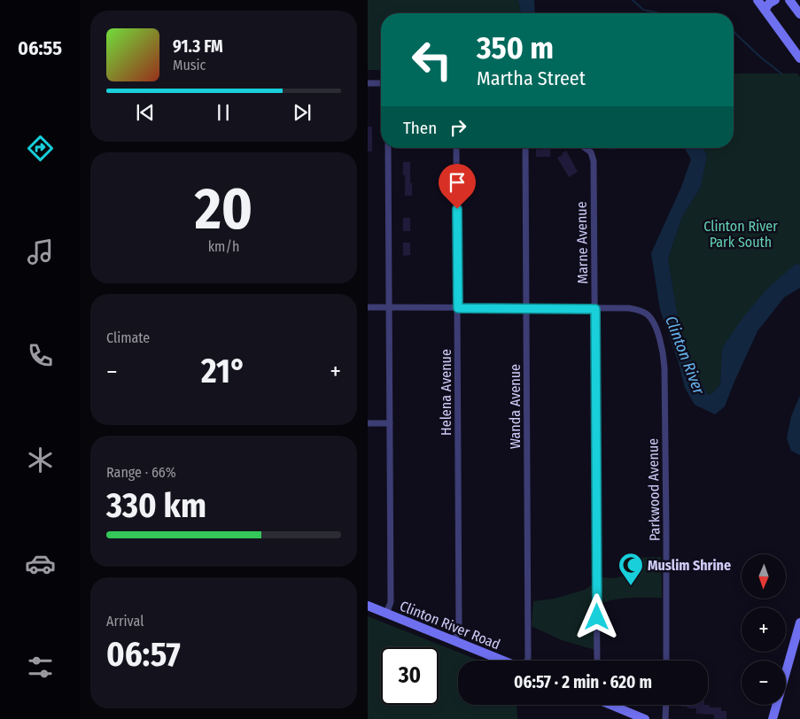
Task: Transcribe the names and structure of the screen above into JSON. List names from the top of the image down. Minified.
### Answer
{"streets":{"street":["Marne Avenue","Helena Avenue","Wanda Avenue","Parkwood Avenue","Clinton River Road"]},"crossings":[["Marne Avenue","Parkwood Avenue"],["Helena Avenue","Clinton River Road"]],"water":["Clinton River"],"parks":["Clinton River Park South"],"places":{"mosque":["Muslim Shrine"]},"north":"bottom","page":{"tabs":"06:55","turn":["350 m","Martha Street"],"song":["91.3 FM","Music"],"then":"Then","tile":[["20","km/h"],"Climate",["Range · 66%","330 km"],["Arrival","06:57"]],"heat":["−","21°","+"],"map_buttons":["+","−"],"limit":"30","trip":"06:57 · 2 min · 620 m"}}
